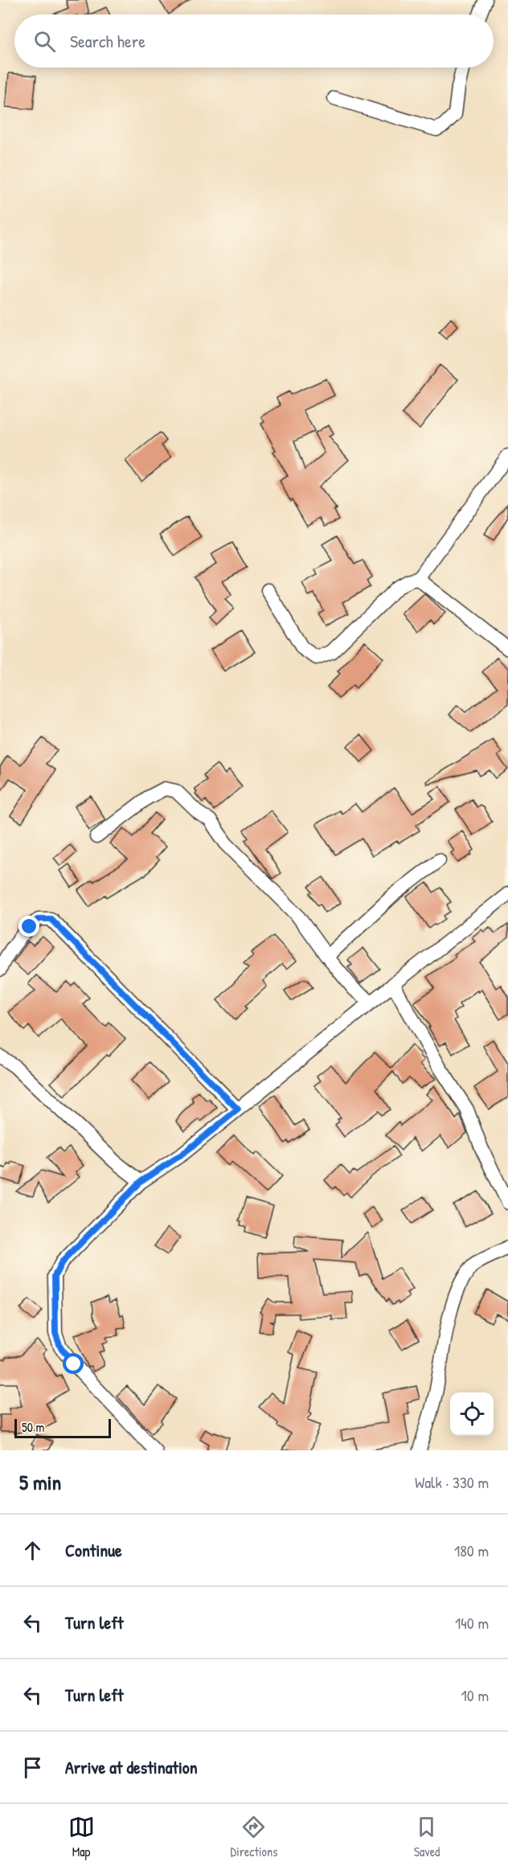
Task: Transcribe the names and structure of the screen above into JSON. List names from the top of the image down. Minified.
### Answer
{"scale_bar":"50 m","page":{"search":"Search here","scale":"50 m","heading":["5 min","Walk · 330 m"],"list":[["Continue","180 m"],["Turn left","140 m"],["Turn left","10 m"],"Arrive at destination"],"nav":["Map","Directions","Saved"]}}
